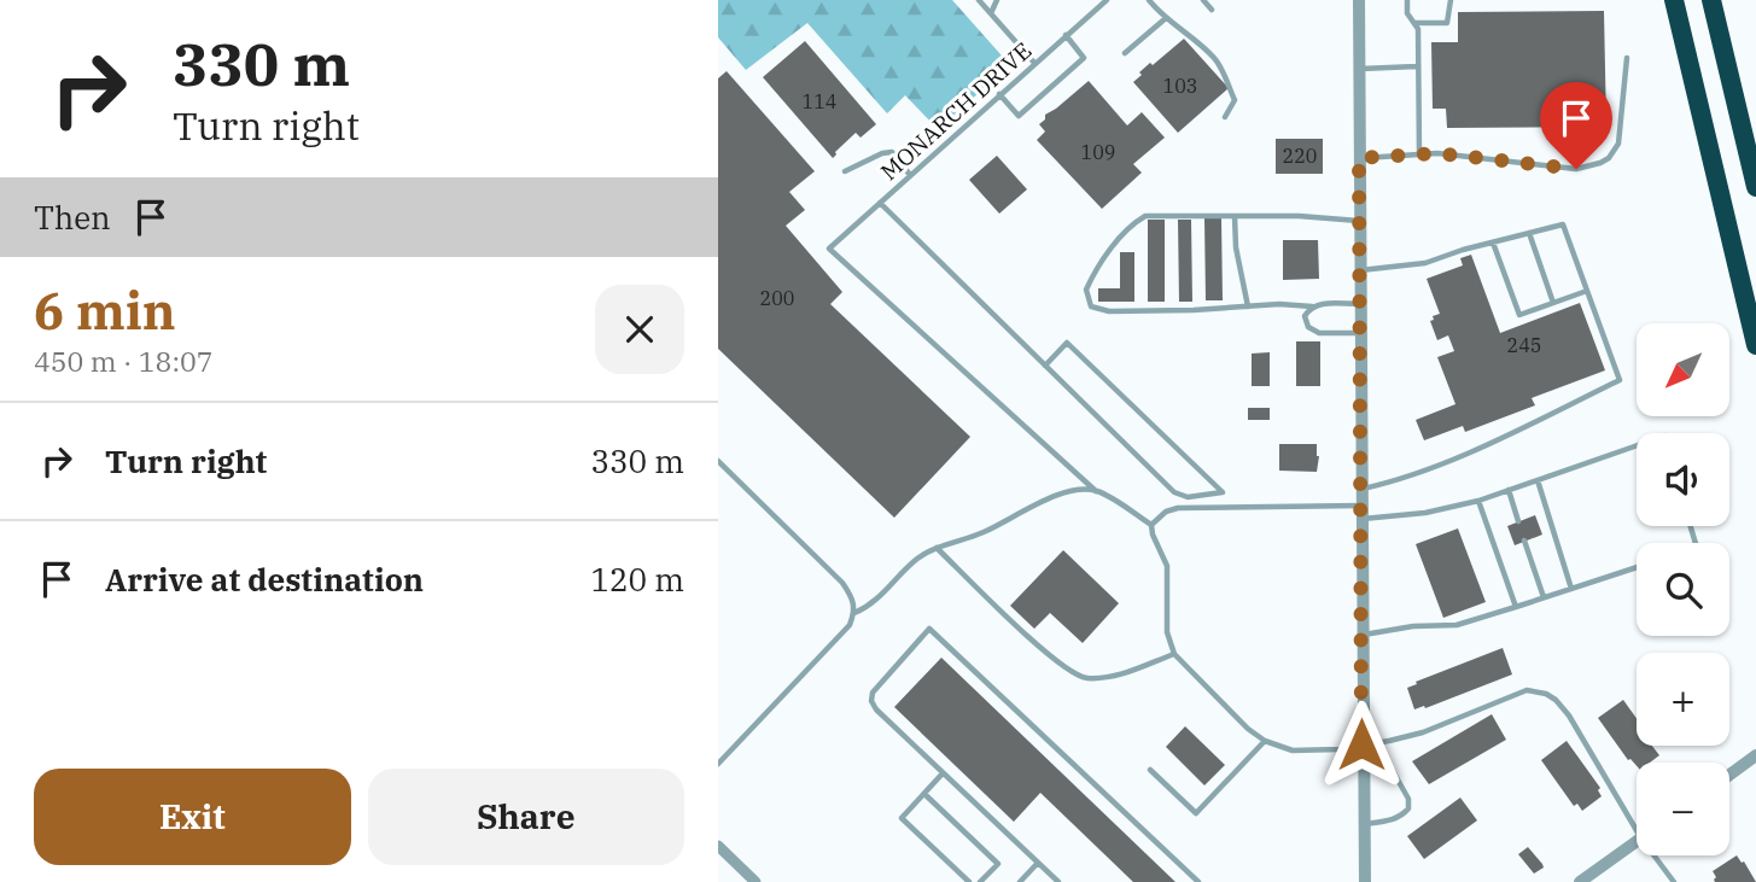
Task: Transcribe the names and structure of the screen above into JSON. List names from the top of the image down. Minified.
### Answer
{"streets":{"lane":["MONARCH DRIVE"]},"house_numbers":["103","114","109","220","200","245"],"north":"bottom left","page":{"turn":["330 m","Turn right"],"then":"Then","heading":["6 min","450 m · 18:07"],"map_buttons":["+","−"],"list":[{"name":"Turn right","value":"330 m"},{"name":"Arrive at destination","value":"120 m"}],"buttons":["Exit","Share"]}}
